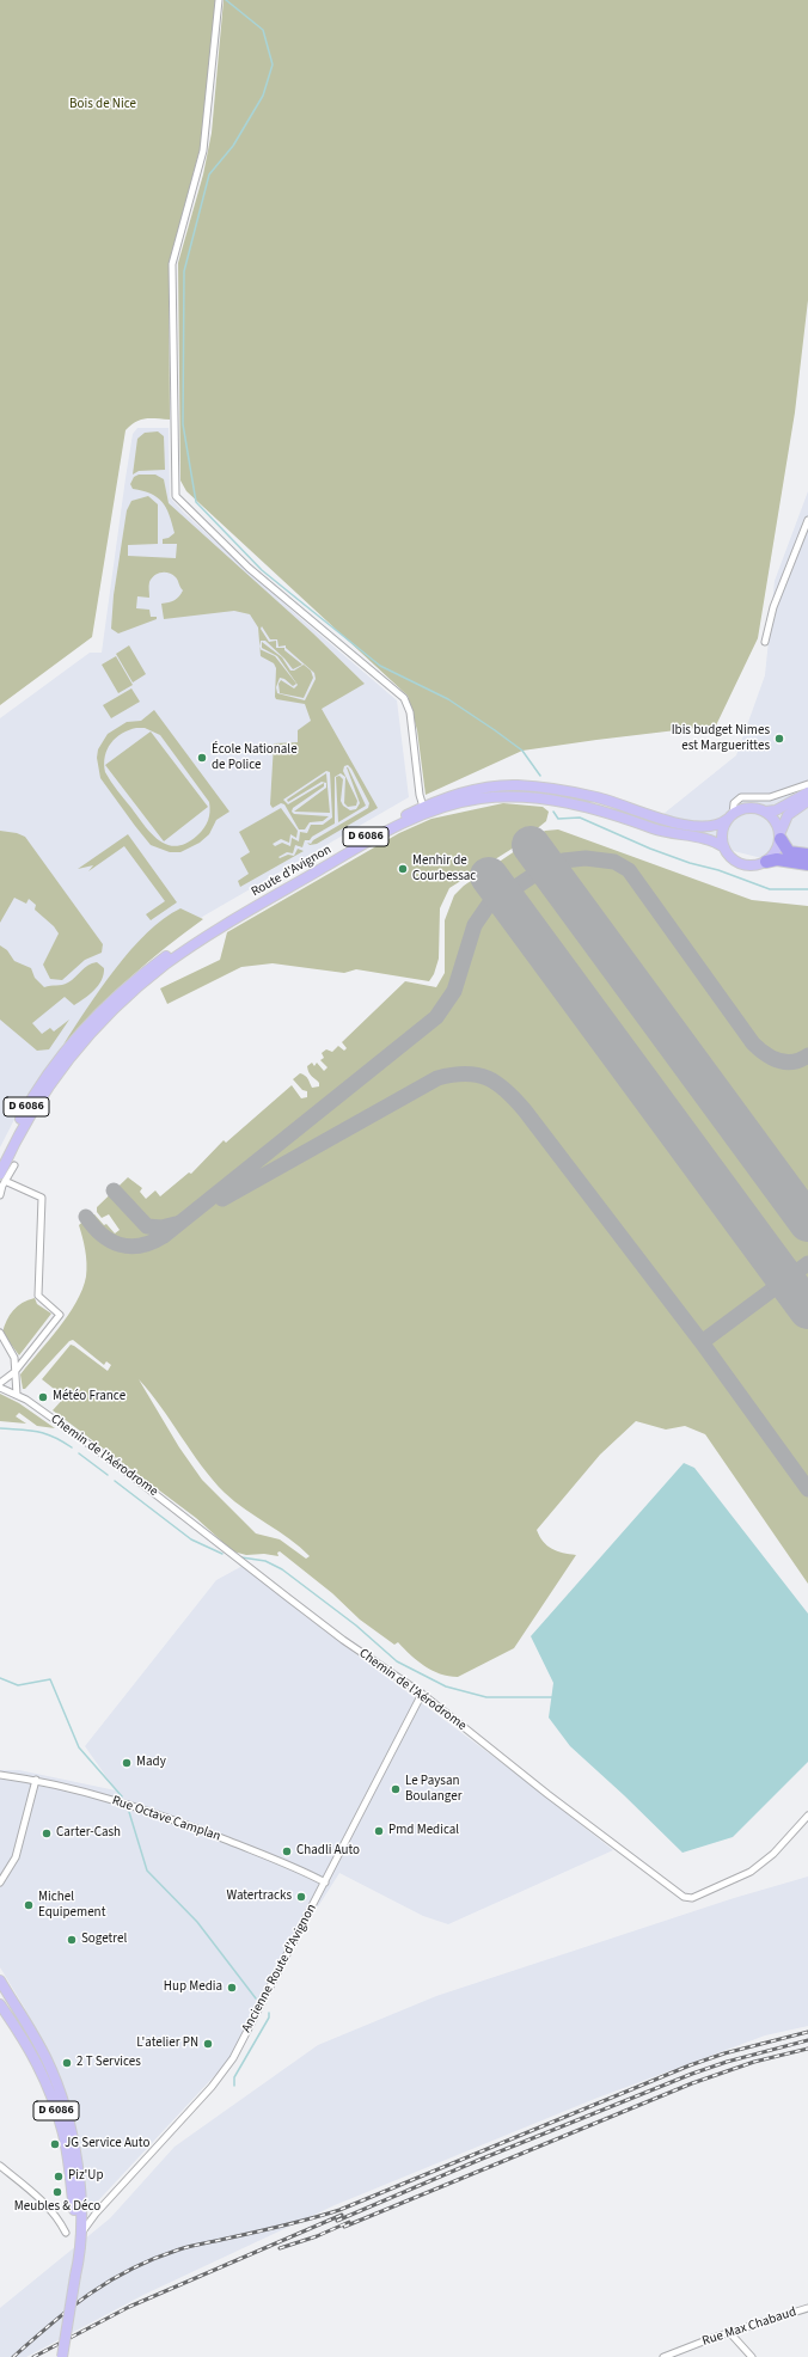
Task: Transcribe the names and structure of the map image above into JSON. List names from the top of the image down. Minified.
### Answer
{"streets":{"main road":["D 6086","Route d'Avignon"],"street":["Chemin de l'Aérodrome","Rue Octave Camplan","Ancienne Route d'Avignon","Rue Max Chabaud"]},"crossings":[["D 6086","Ancienne Route d'Avignon"],["Chemin de l'Aérodrome","Ancienne Route d'Avignon"],["Rue Octave Camplan","Ancienne Route d'Avignon"]],"parks":["Bois de Nice"],"places":["Ibis budget Nimes est Marguerittes","École Nationale de Police","Menhir de Courbessac","Météo France","Mady","Le Paysan Boulanger","Pmd Medical","Carter-Cash","Chadli Auto","Watertracks","Michel Equipement","Sogetrel","Hup Media","L'atelier PN","2 T Services","JG Service Auto","Piz'Up","Meubles & Déco"]}
